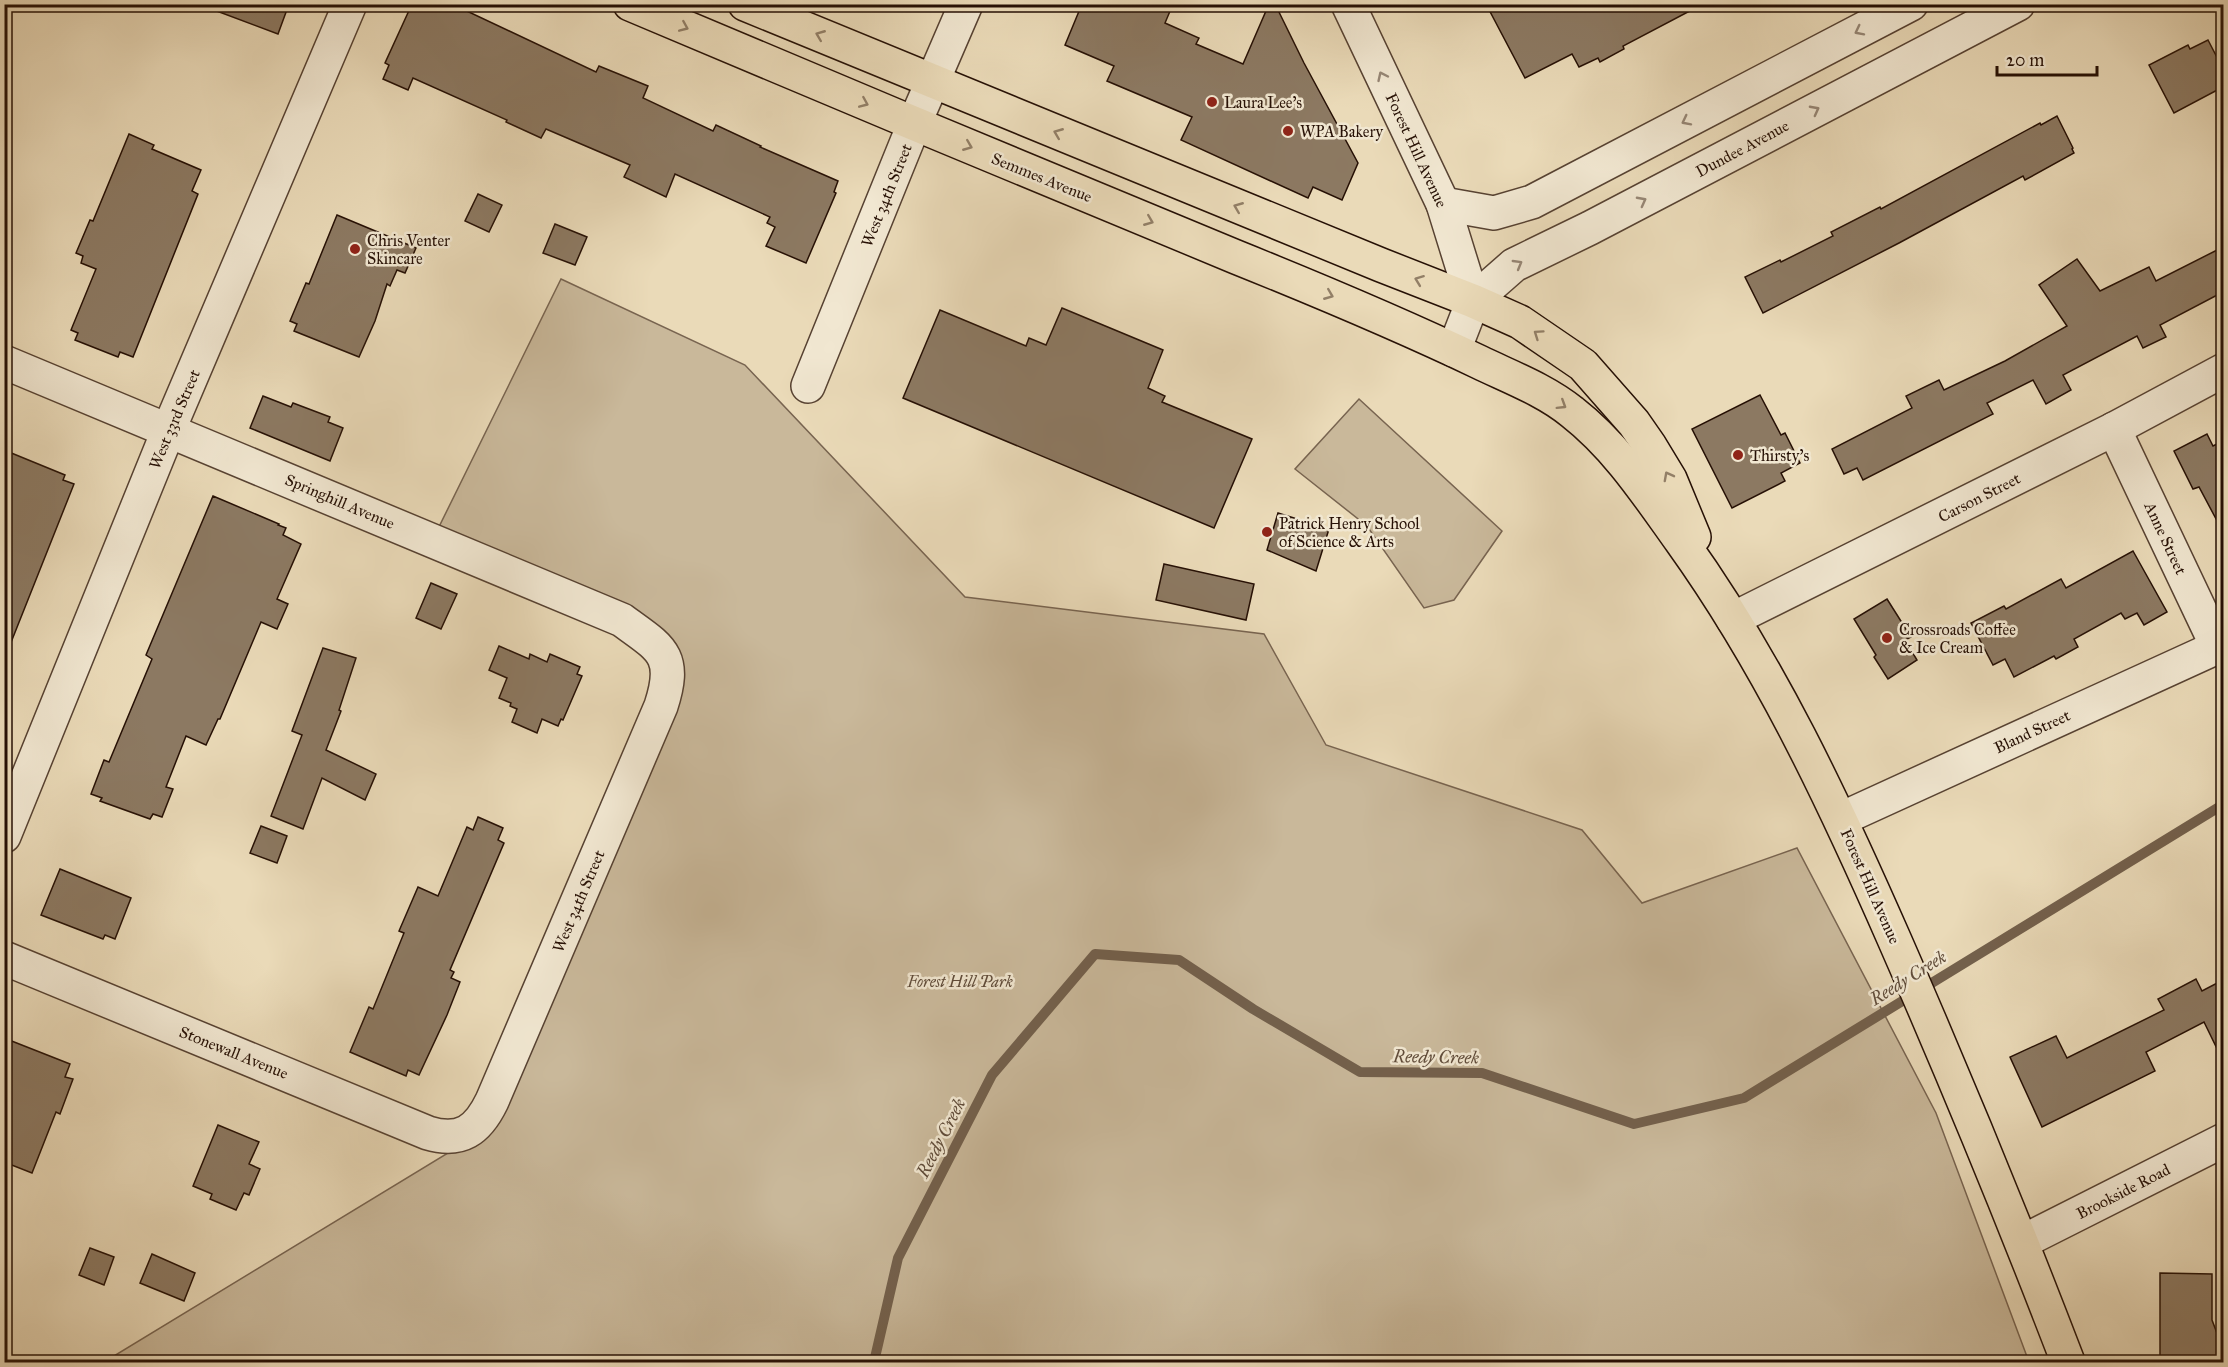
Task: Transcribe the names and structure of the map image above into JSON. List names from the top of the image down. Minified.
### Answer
{"streets":{"main road":["Forest Hill Avenue","Semmes Avenue"],"street":["Dundee Avenue","West 34th Street","West 33rd Street","Carson Street","Springhill Avenue","Anne Street","Bland Street","Stonewall Avenue","Brookside Road"]},"crossings":[["Dundee Avenue","Forest Hill Avenue"],["Forest Hill Avenue","Semmes Avenue"],["Forest Hill Avenue","Carson Street"],["Forest Hill Avenue","Bland Street"],["Forest Hill Avenue","Brookside Road"],["Semmes Avenue","West 34th Street"],["West 34th Street","Springhill Avenue"],["West 34th Street","Stonewall Avenue"],["West 33rd Street","Springhill Avenue"],["Carson Street","Anne Street"],["Anne Street","Bland Street"]],"water":["Reedy Creek"],"parks":["Forest Hill Park"],"places":["Laura Lee's","WPA Bakery","Chris Venter Skincare","Thirsty's","Patrick Henry School of Science & Arts","Crossroads Coffee & Ice Cream"],"scale_bar":"20 m"}
